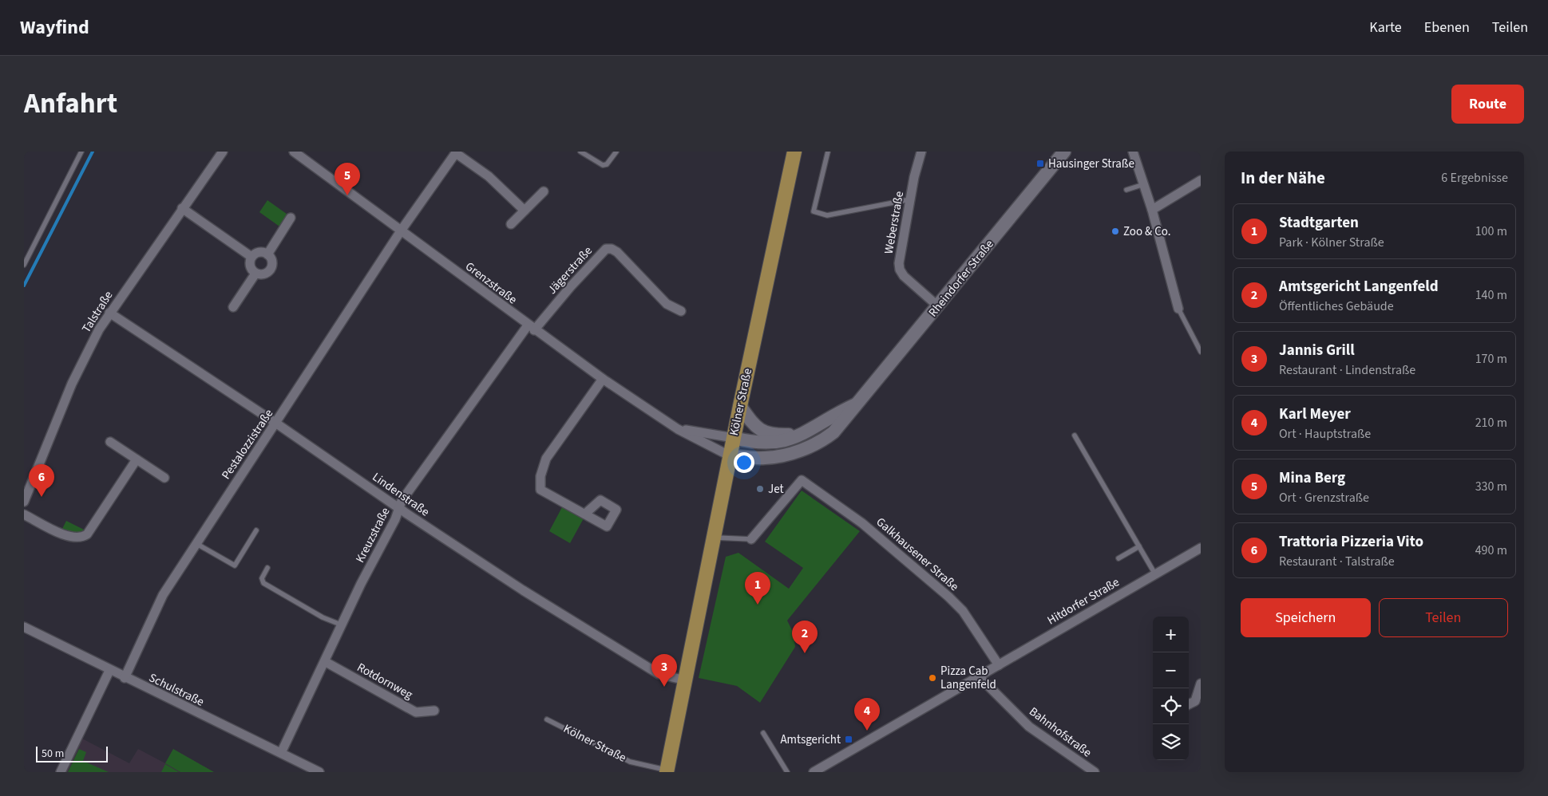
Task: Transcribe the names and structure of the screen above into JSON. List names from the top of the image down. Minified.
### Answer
{"streets":{"main road":["Rheindorfer Straße","Kölner Straße"],"street":["Weberstraße","Jägerstraße","Grenzstraße","Talstraße","Pestalozzistraße","Lindenstraße","Kreuzstraße","Galkhausener Straße","Hitdorfer Straße","Rotdornweg","Schulstraße","Bahnhofstraße"]},"crossings":[["Weberstraße","Rheindorfer Straße"],["Jägerstraße","Grenzstraße"],["Jägerstraße","Kreuzstraße"],["Rheindorfer Straße","Grenzstraße"],["Rheindorfer Straße","Kölner Straße"],["Grenzstraße","Kölner Straße"],["Grenzstraße","Pestalozzistraße"],["Grenzstraße","Kreuzstraße"],["Talstraße","Lindenstraße"],["Kölner Straße","Lindenstraße"],["Pestalozzistraße","Lindenstraße"],["Pestalozzistraße","Schulstraße"],["Lindenstraße","Kreuzstraße"],["Kreuzstraße","Rotdornweg"],["Kreuzstraße","Schulstraße"],["Galkhausener Straße","Hitdorfer Straße"],["Hitdorfer Straße","Bahnhofstraße"]],"places":{"transit":["Hausinger Straße","Amtsgericht"],"other":["Zoo & Co.","Jet","Pizza Cab Langenfeld"]},"scale_bar":"50 m","page":{"header":"Wayfind","nav":["Karte","Ebenen","Teilen"],"title":"Anfahrt","buttons":["Route",["Speichern","Teilen"]],"heading":["In der Nähe","6 Ergebnisse"],"pins":["5","6","1","2","3","4"],"list":[{"mark":"1","name":"Stadtgarten","note":"Park · Kölner Straße","value":"100 m"},{"mark":"2","name":"Amtsgericht Langenfeld","note":"Öffentliches Gebäude","value":"140 m"},{"mark":"3","name":"Jannis Grill","note":"Restaurant · Lindenstraße","value":"170 m"},{"mark":"4","name":"Karl Meyer","note":"Ort · Hauptstraße","value":"210 m"},{"mark":"5","name":"Mina Berg","note":"Ort · Grenzstraße","value":"330 m"},{"mark":"6","name":"Trattoria Pizzeria Vito","note":"Restaurant · Talstraße","value":"490 m"}],"map_buttons":["+","−"],"scale":"50 m"}}
